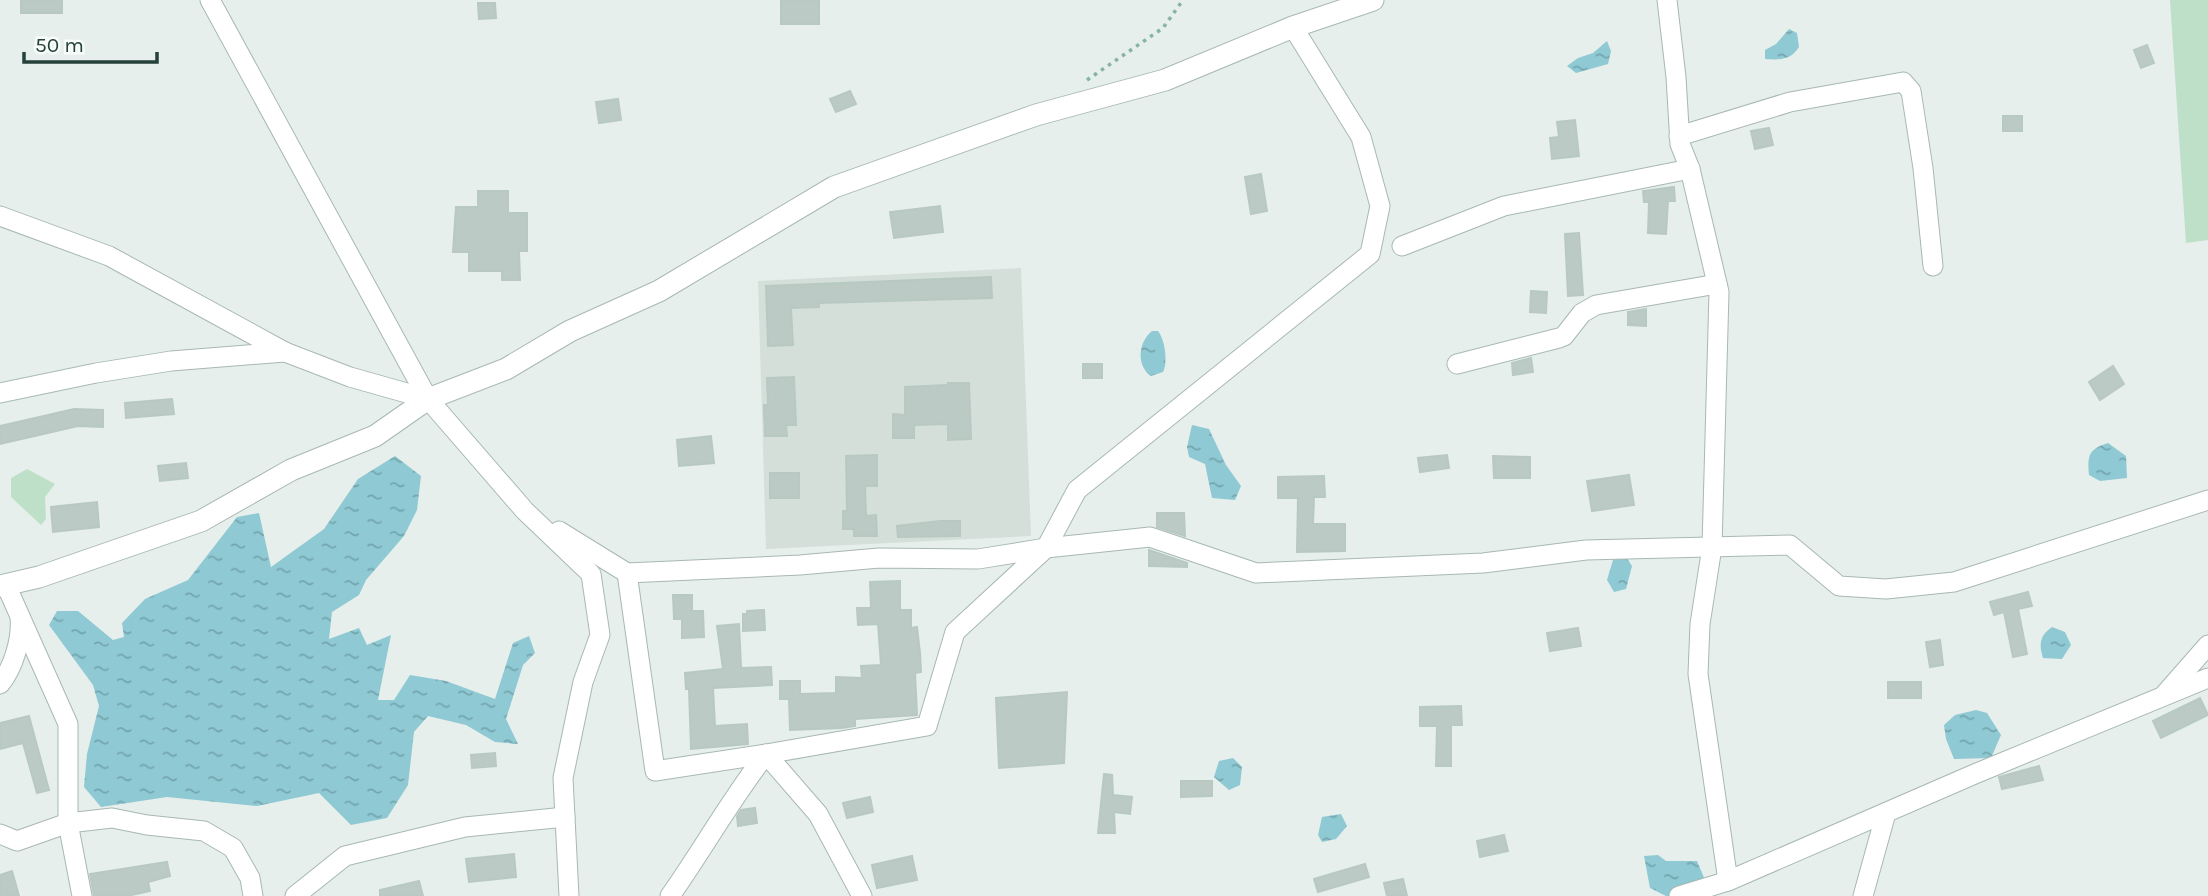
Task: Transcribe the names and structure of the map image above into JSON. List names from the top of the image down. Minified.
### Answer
{"scale_bar":"50 m"}
